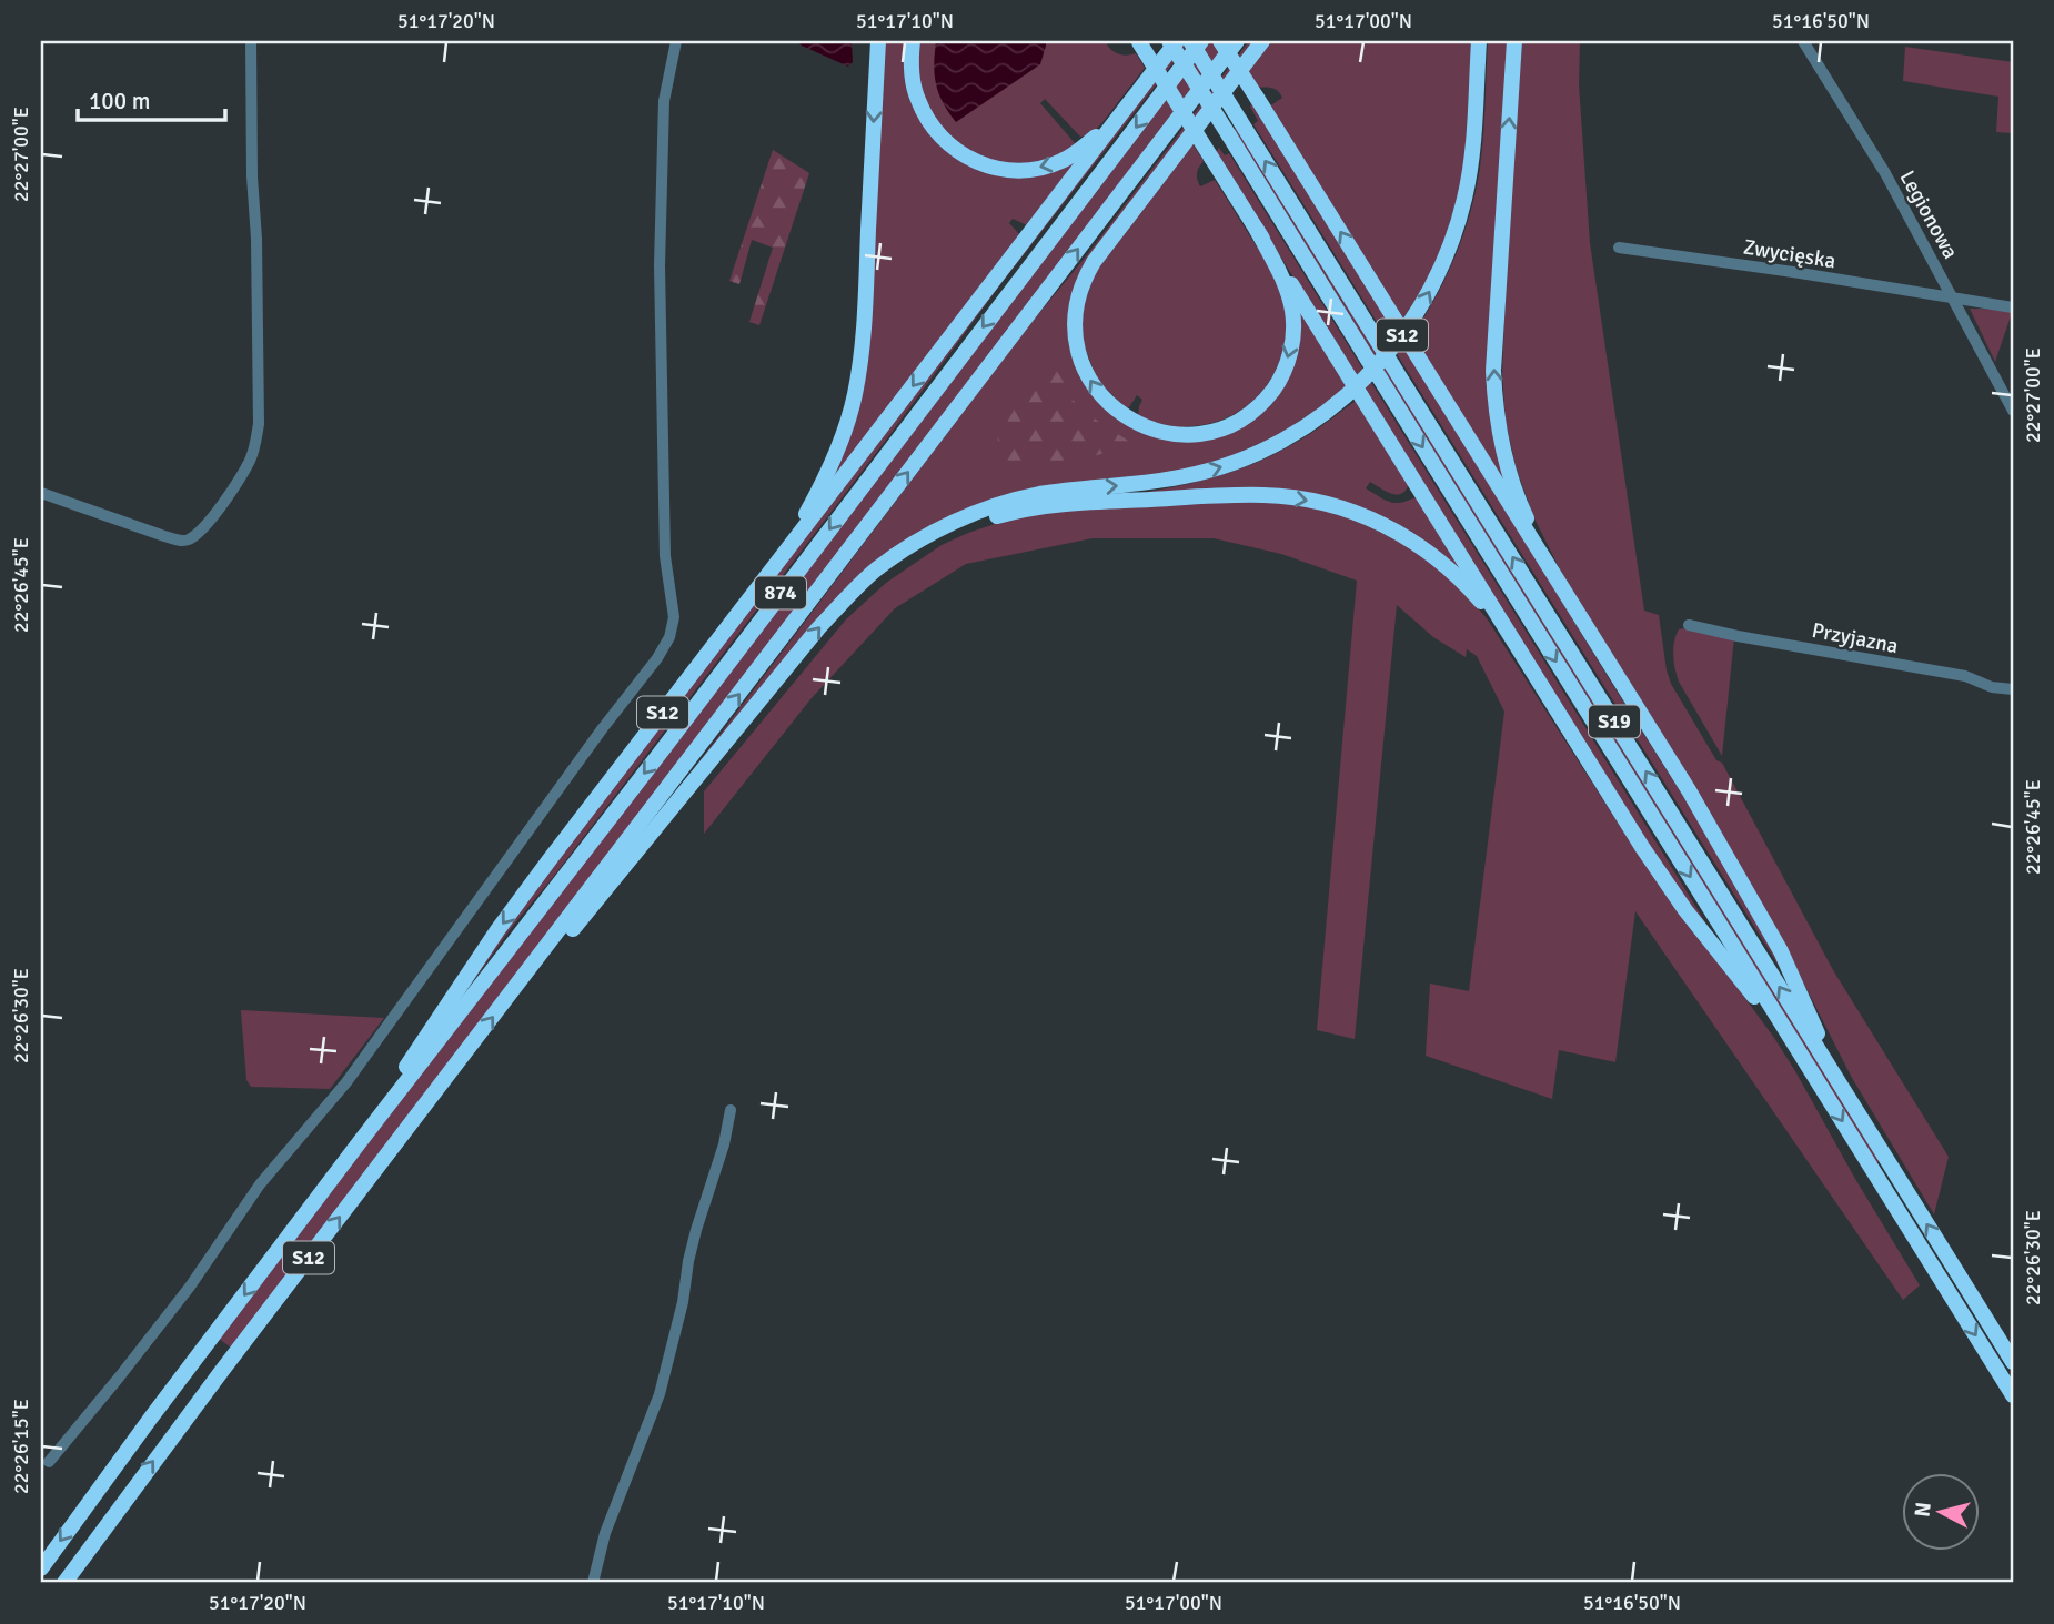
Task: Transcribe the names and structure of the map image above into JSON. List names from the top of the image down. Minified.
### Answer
{"streets":{"highway":["S12","874","S19"],"street":["Legionowa","Zwycięska","Przyjazna"]},"crossings":[["Legionowa","Zwycięska"],["S12","874"]],"scale_bar":"100 m","north":"left","coordinates":["51°17'20\"N","51°17'10\"N","51°17'00\"N","51°16'50\"N","22°27'00\"E","22°26'45\"E","22°26'30\"E","22°26'15\"E"]}
